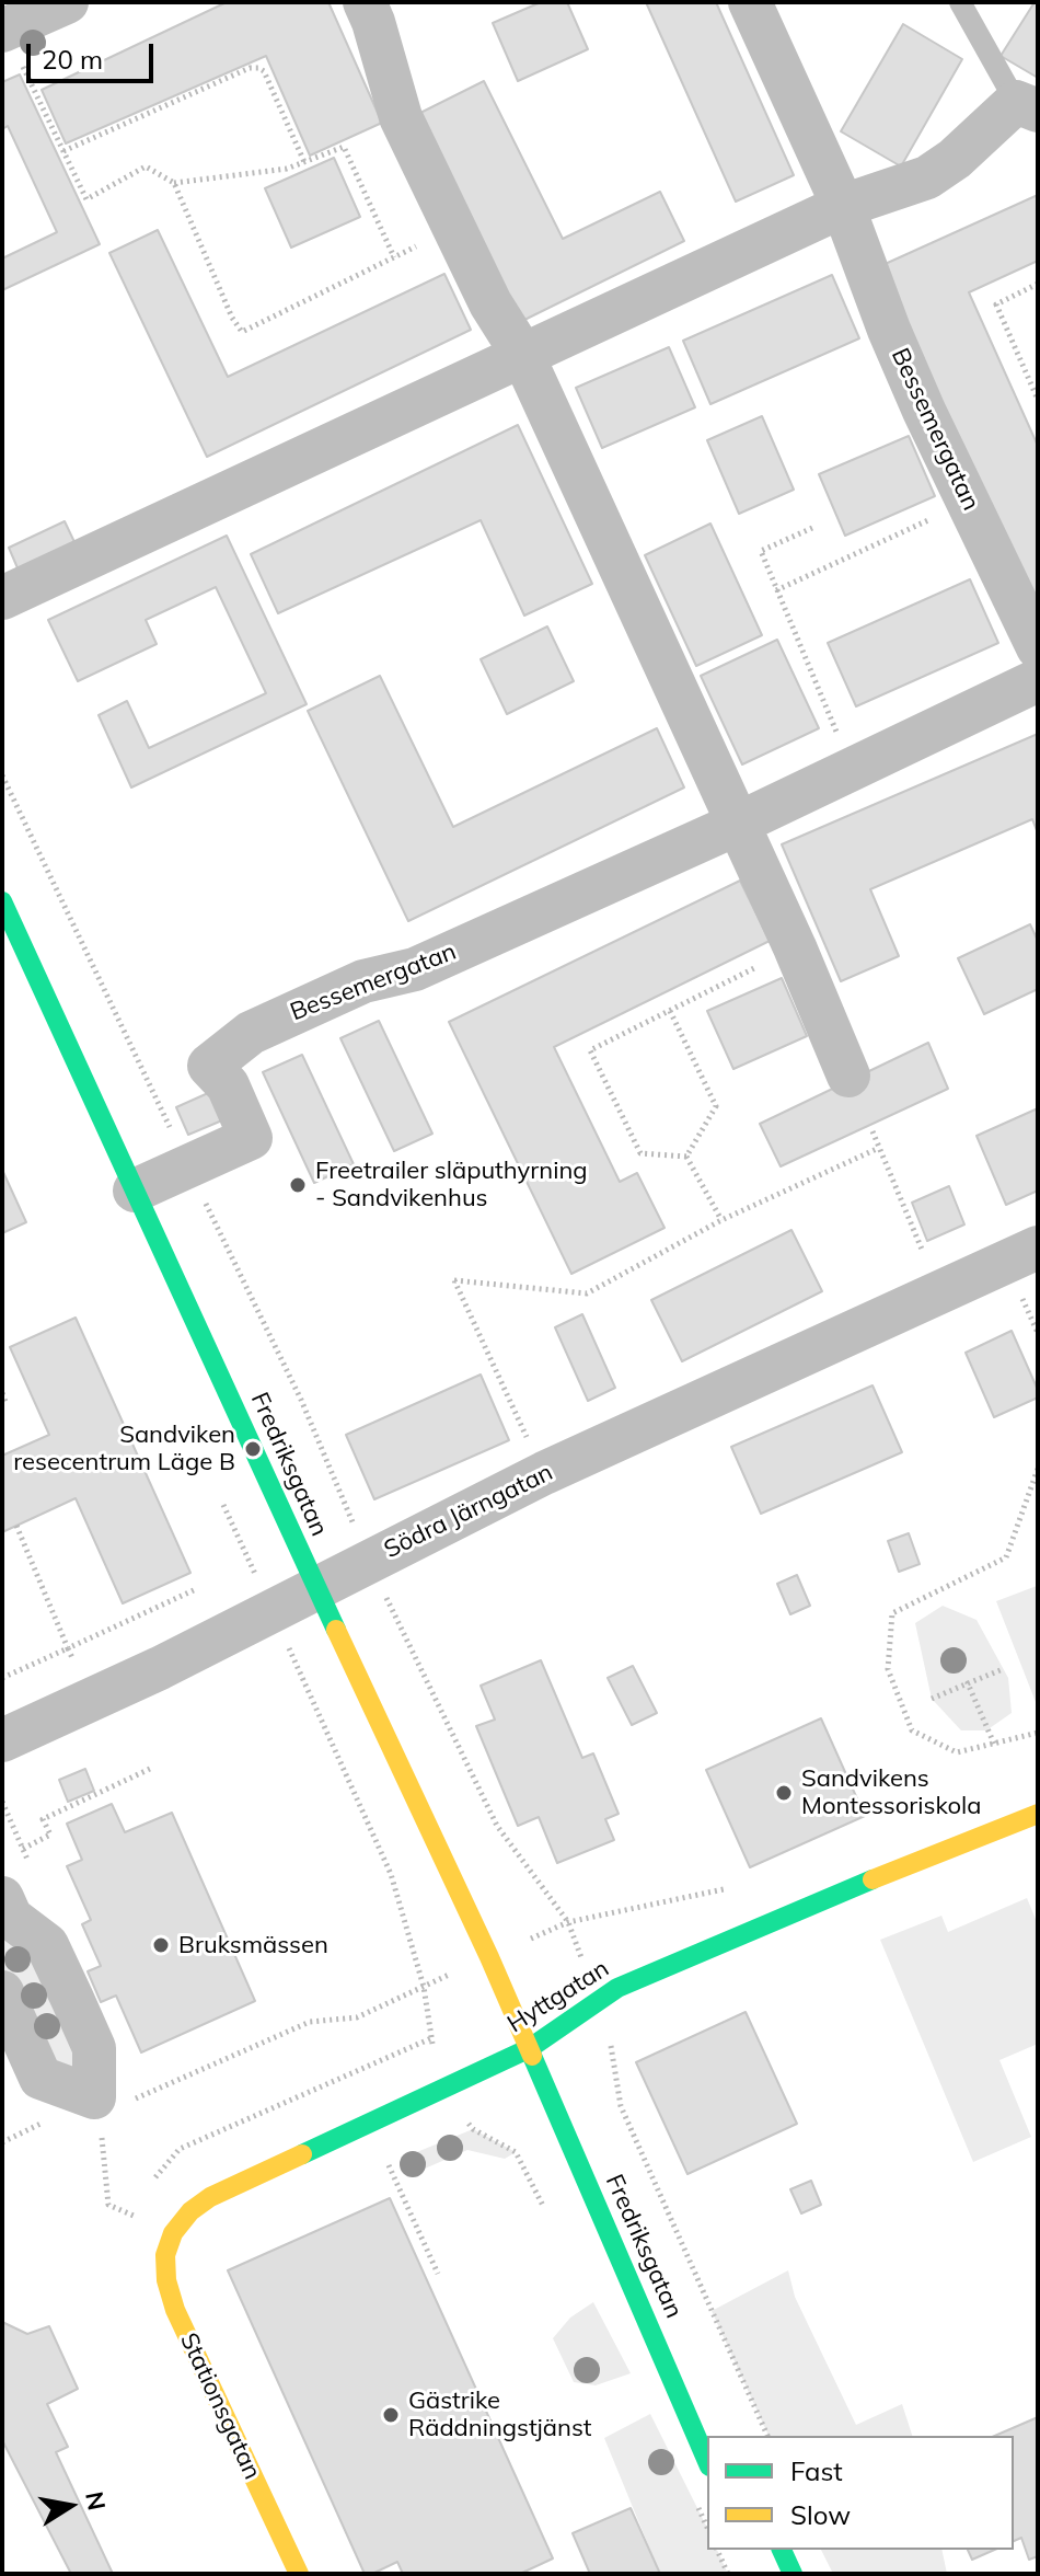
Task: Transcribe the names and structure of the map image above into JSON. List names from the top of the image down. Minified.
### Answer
{"streets":{"street":["Bessemergatan","Fredriksgatan","Södra Järngatan","Hyttgatan","Stationsgatan"]},"crossings":[["Bessemergatan","Fredriksgatan"],["Fredriksgatan","Södra Järngatan"],["Fredriksgatan","Hyttgatan"],["Hyttgatan","Stationsgatan"]],"places":["Freetrailer släputhyrning - Sandvikenhus","Sandviken resecentrum Läge B","Sandvikens Montessoriskola","Bruksmässen","Gästrike Räddningstjänst"],"legend":["Fast","Slow"],"scale_bar":"20 m","north":"right"}
